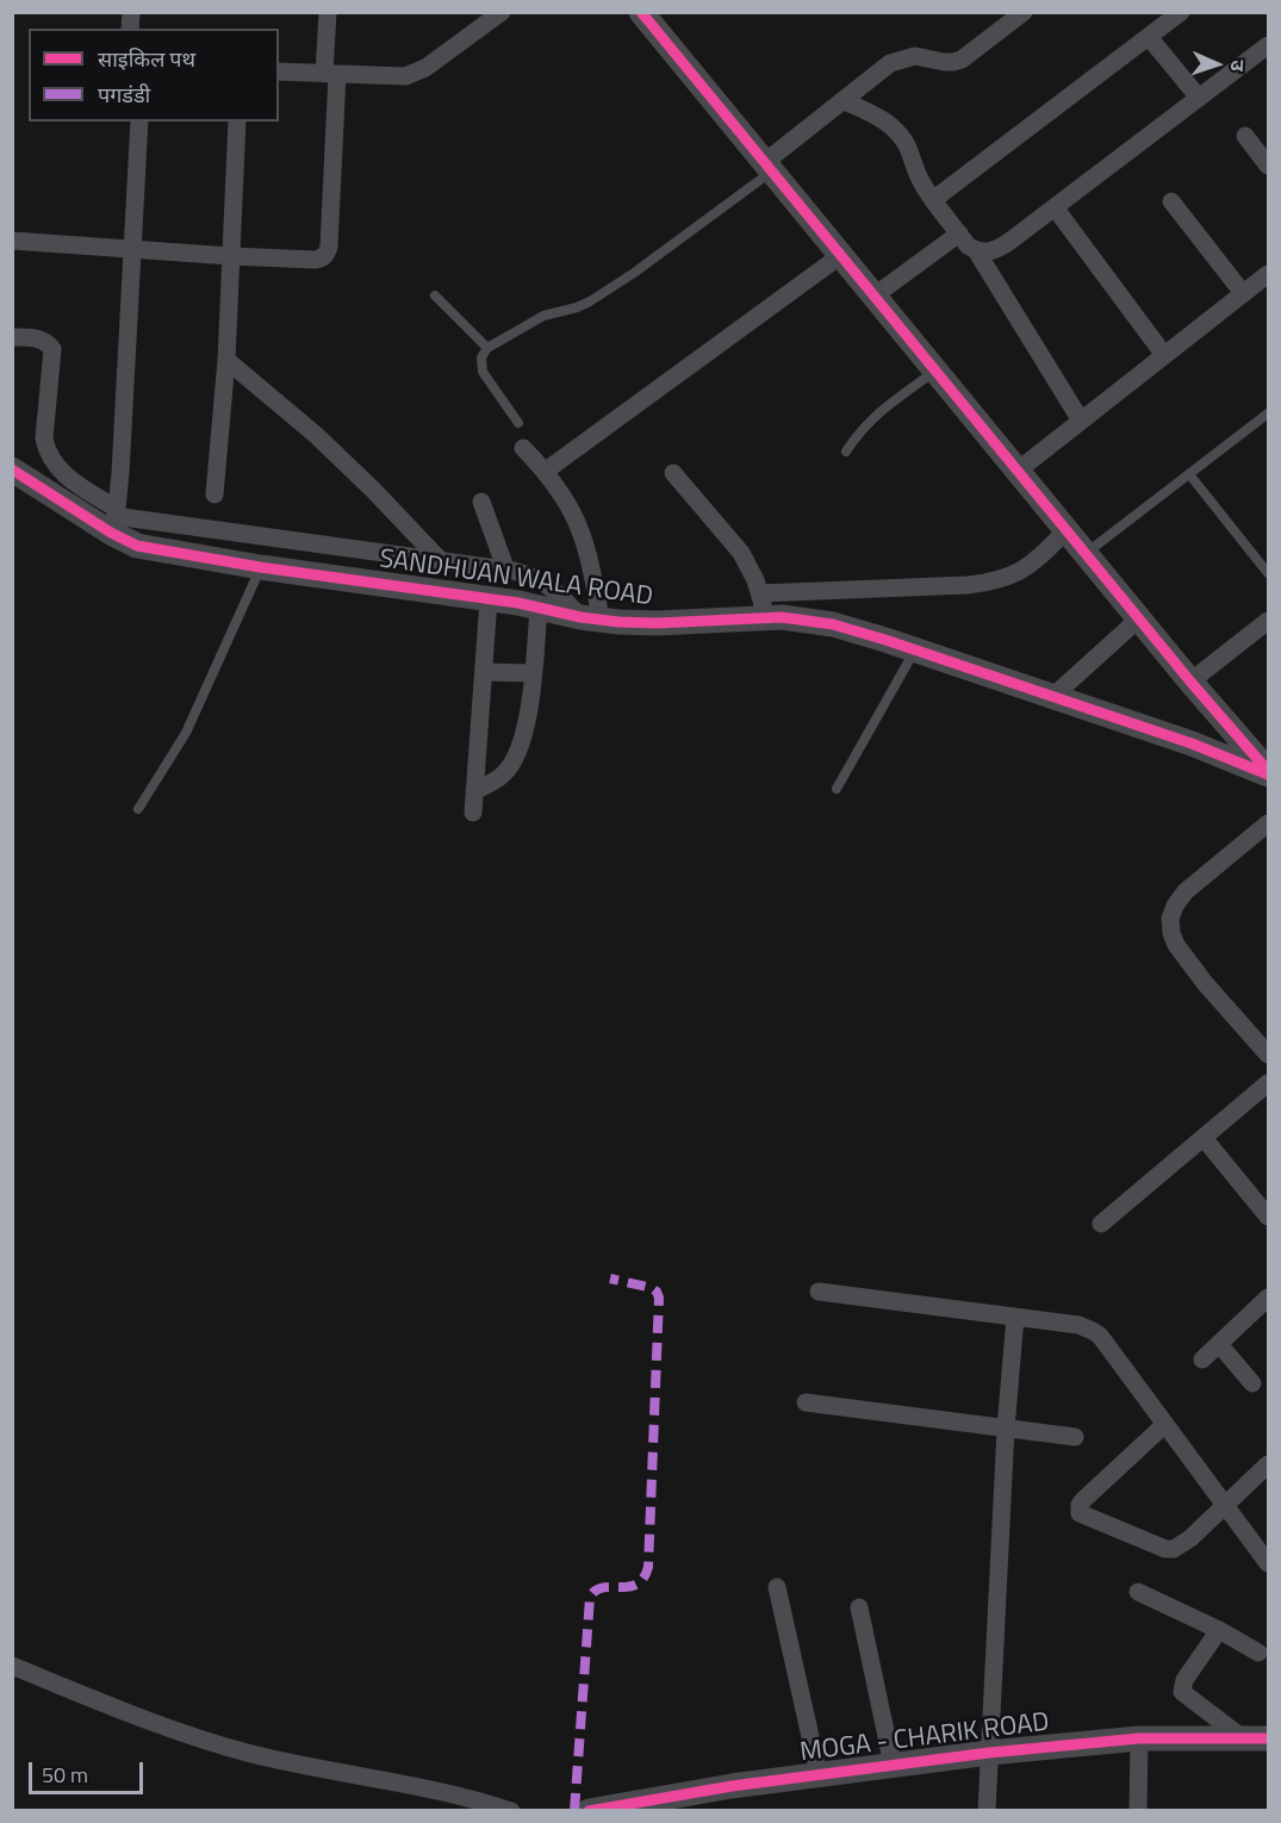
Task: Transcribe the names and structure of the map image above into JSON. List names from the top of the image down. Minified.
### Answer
{"streets":{"street":["SANDHUAN WALA ROAD","MOGA - CHARIK ROAD"]},"legend":["साइकिल पथ","पगडंडी"],"scale_bar":"50 m","north":"right"}
